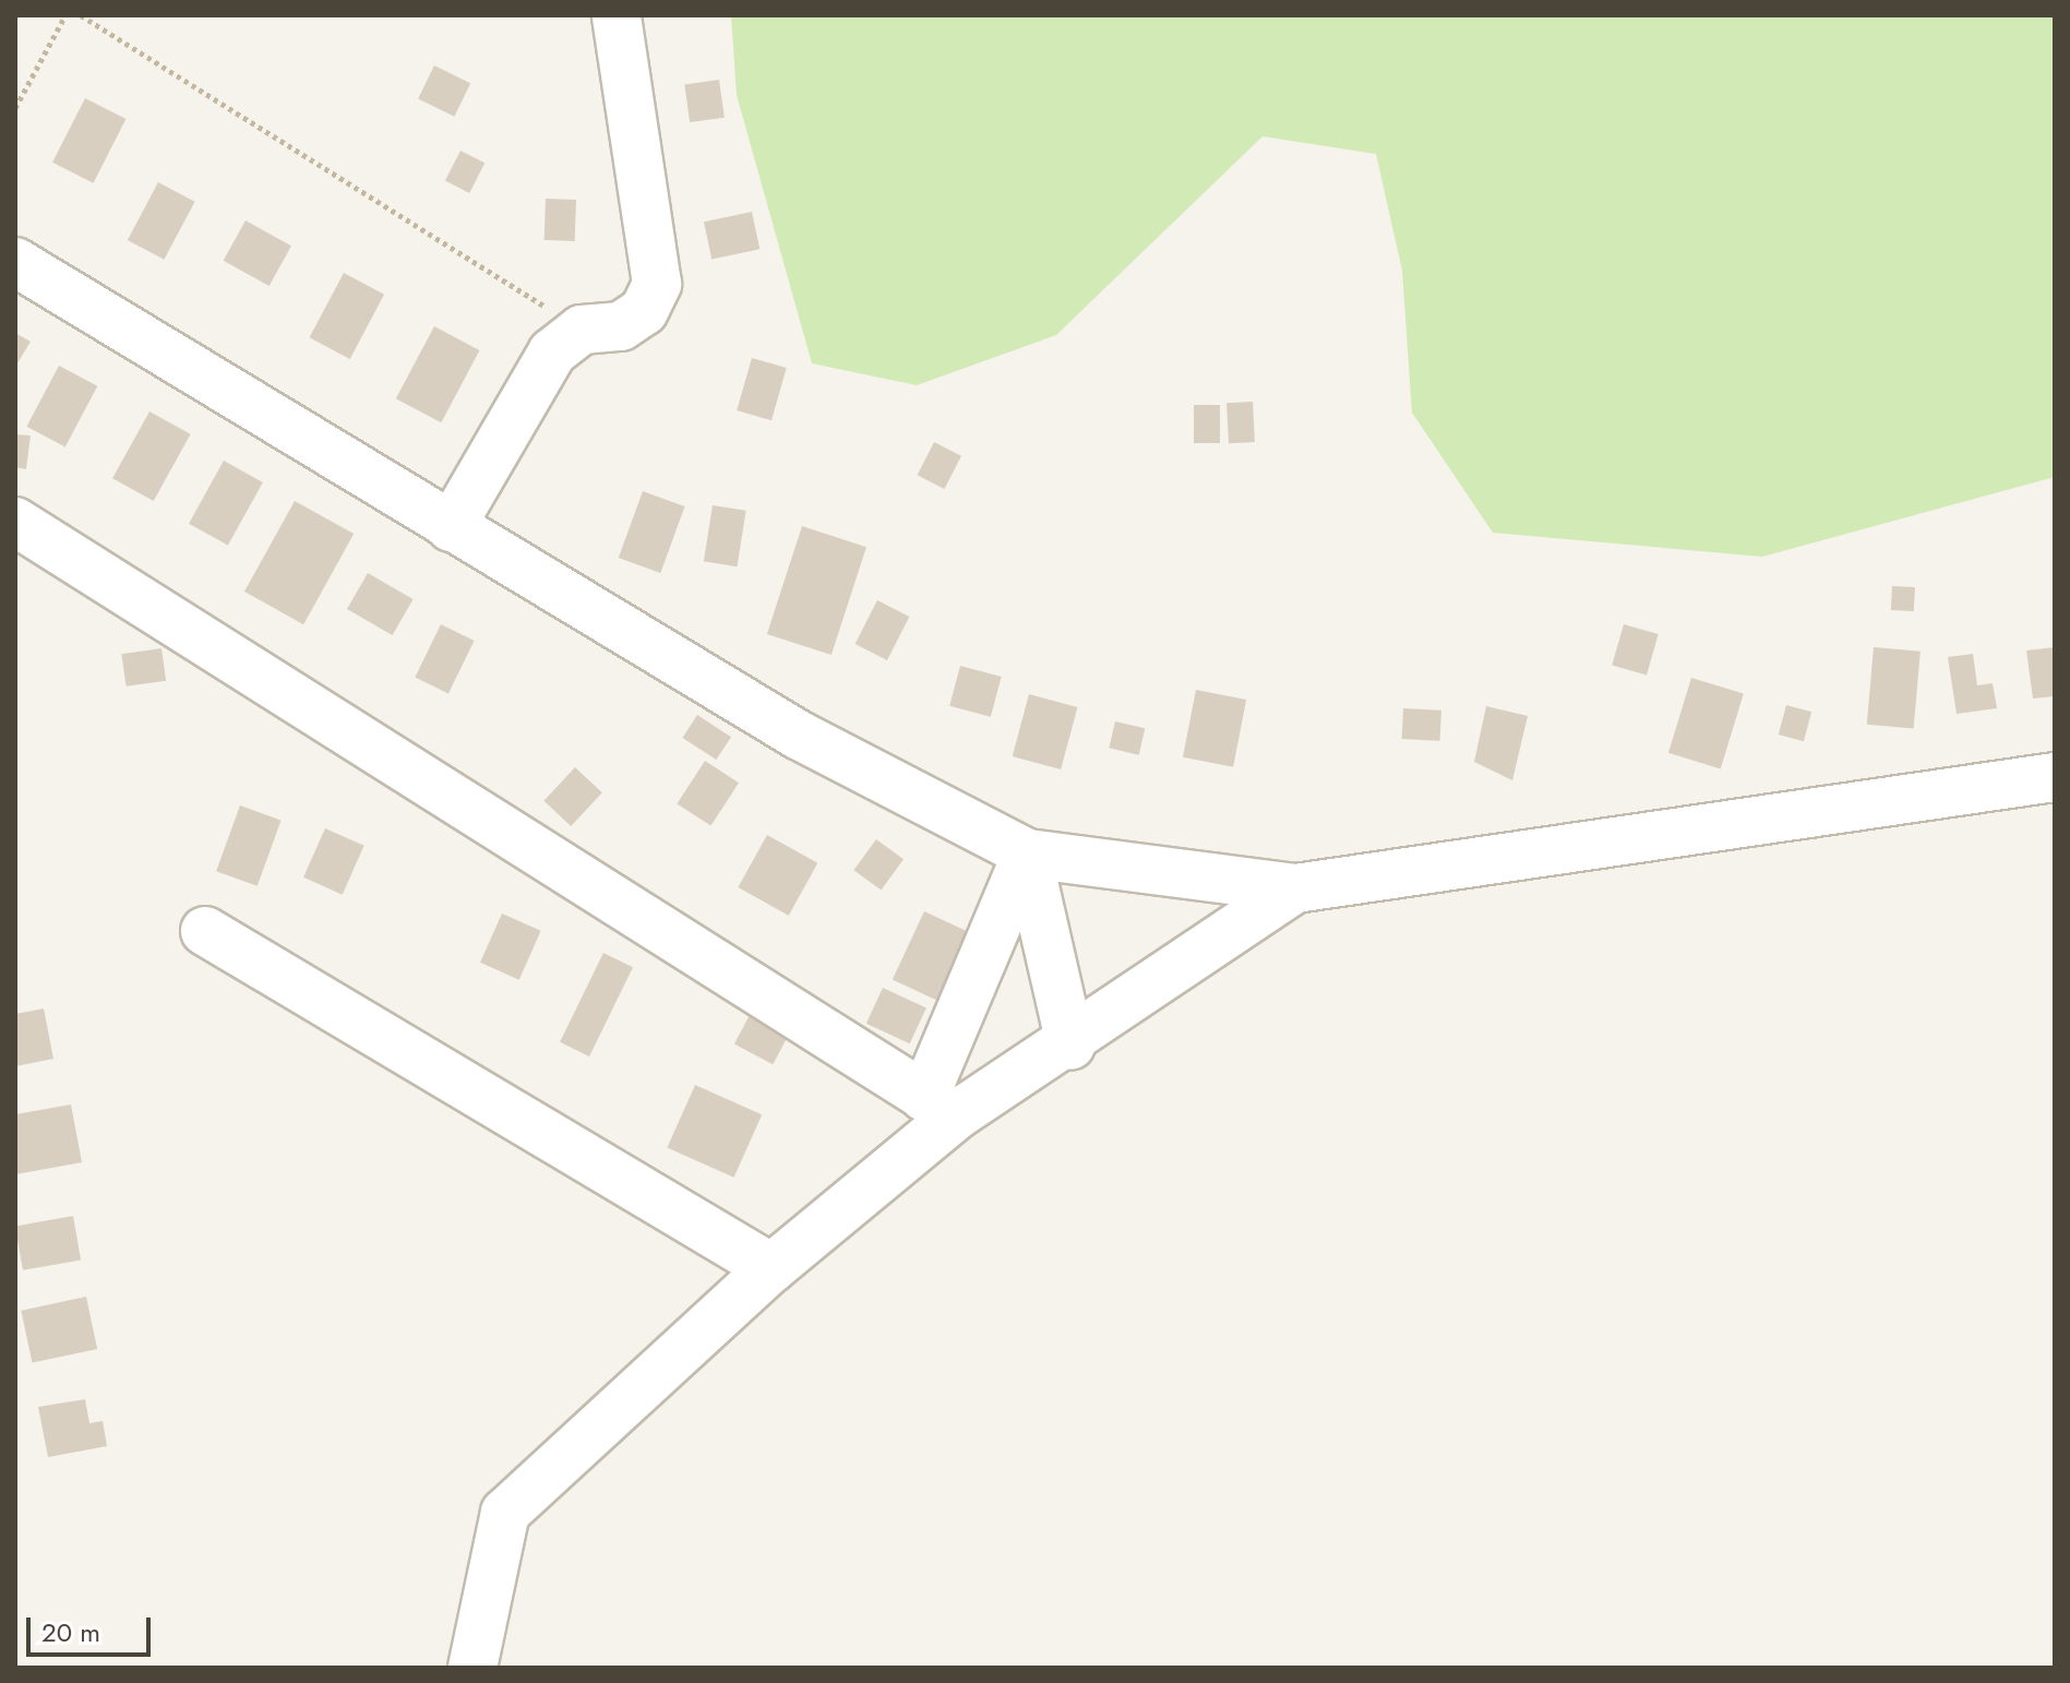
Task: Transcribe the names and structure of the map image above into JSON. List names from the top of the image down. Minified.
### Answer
{"scale_bar":"20 m"}
